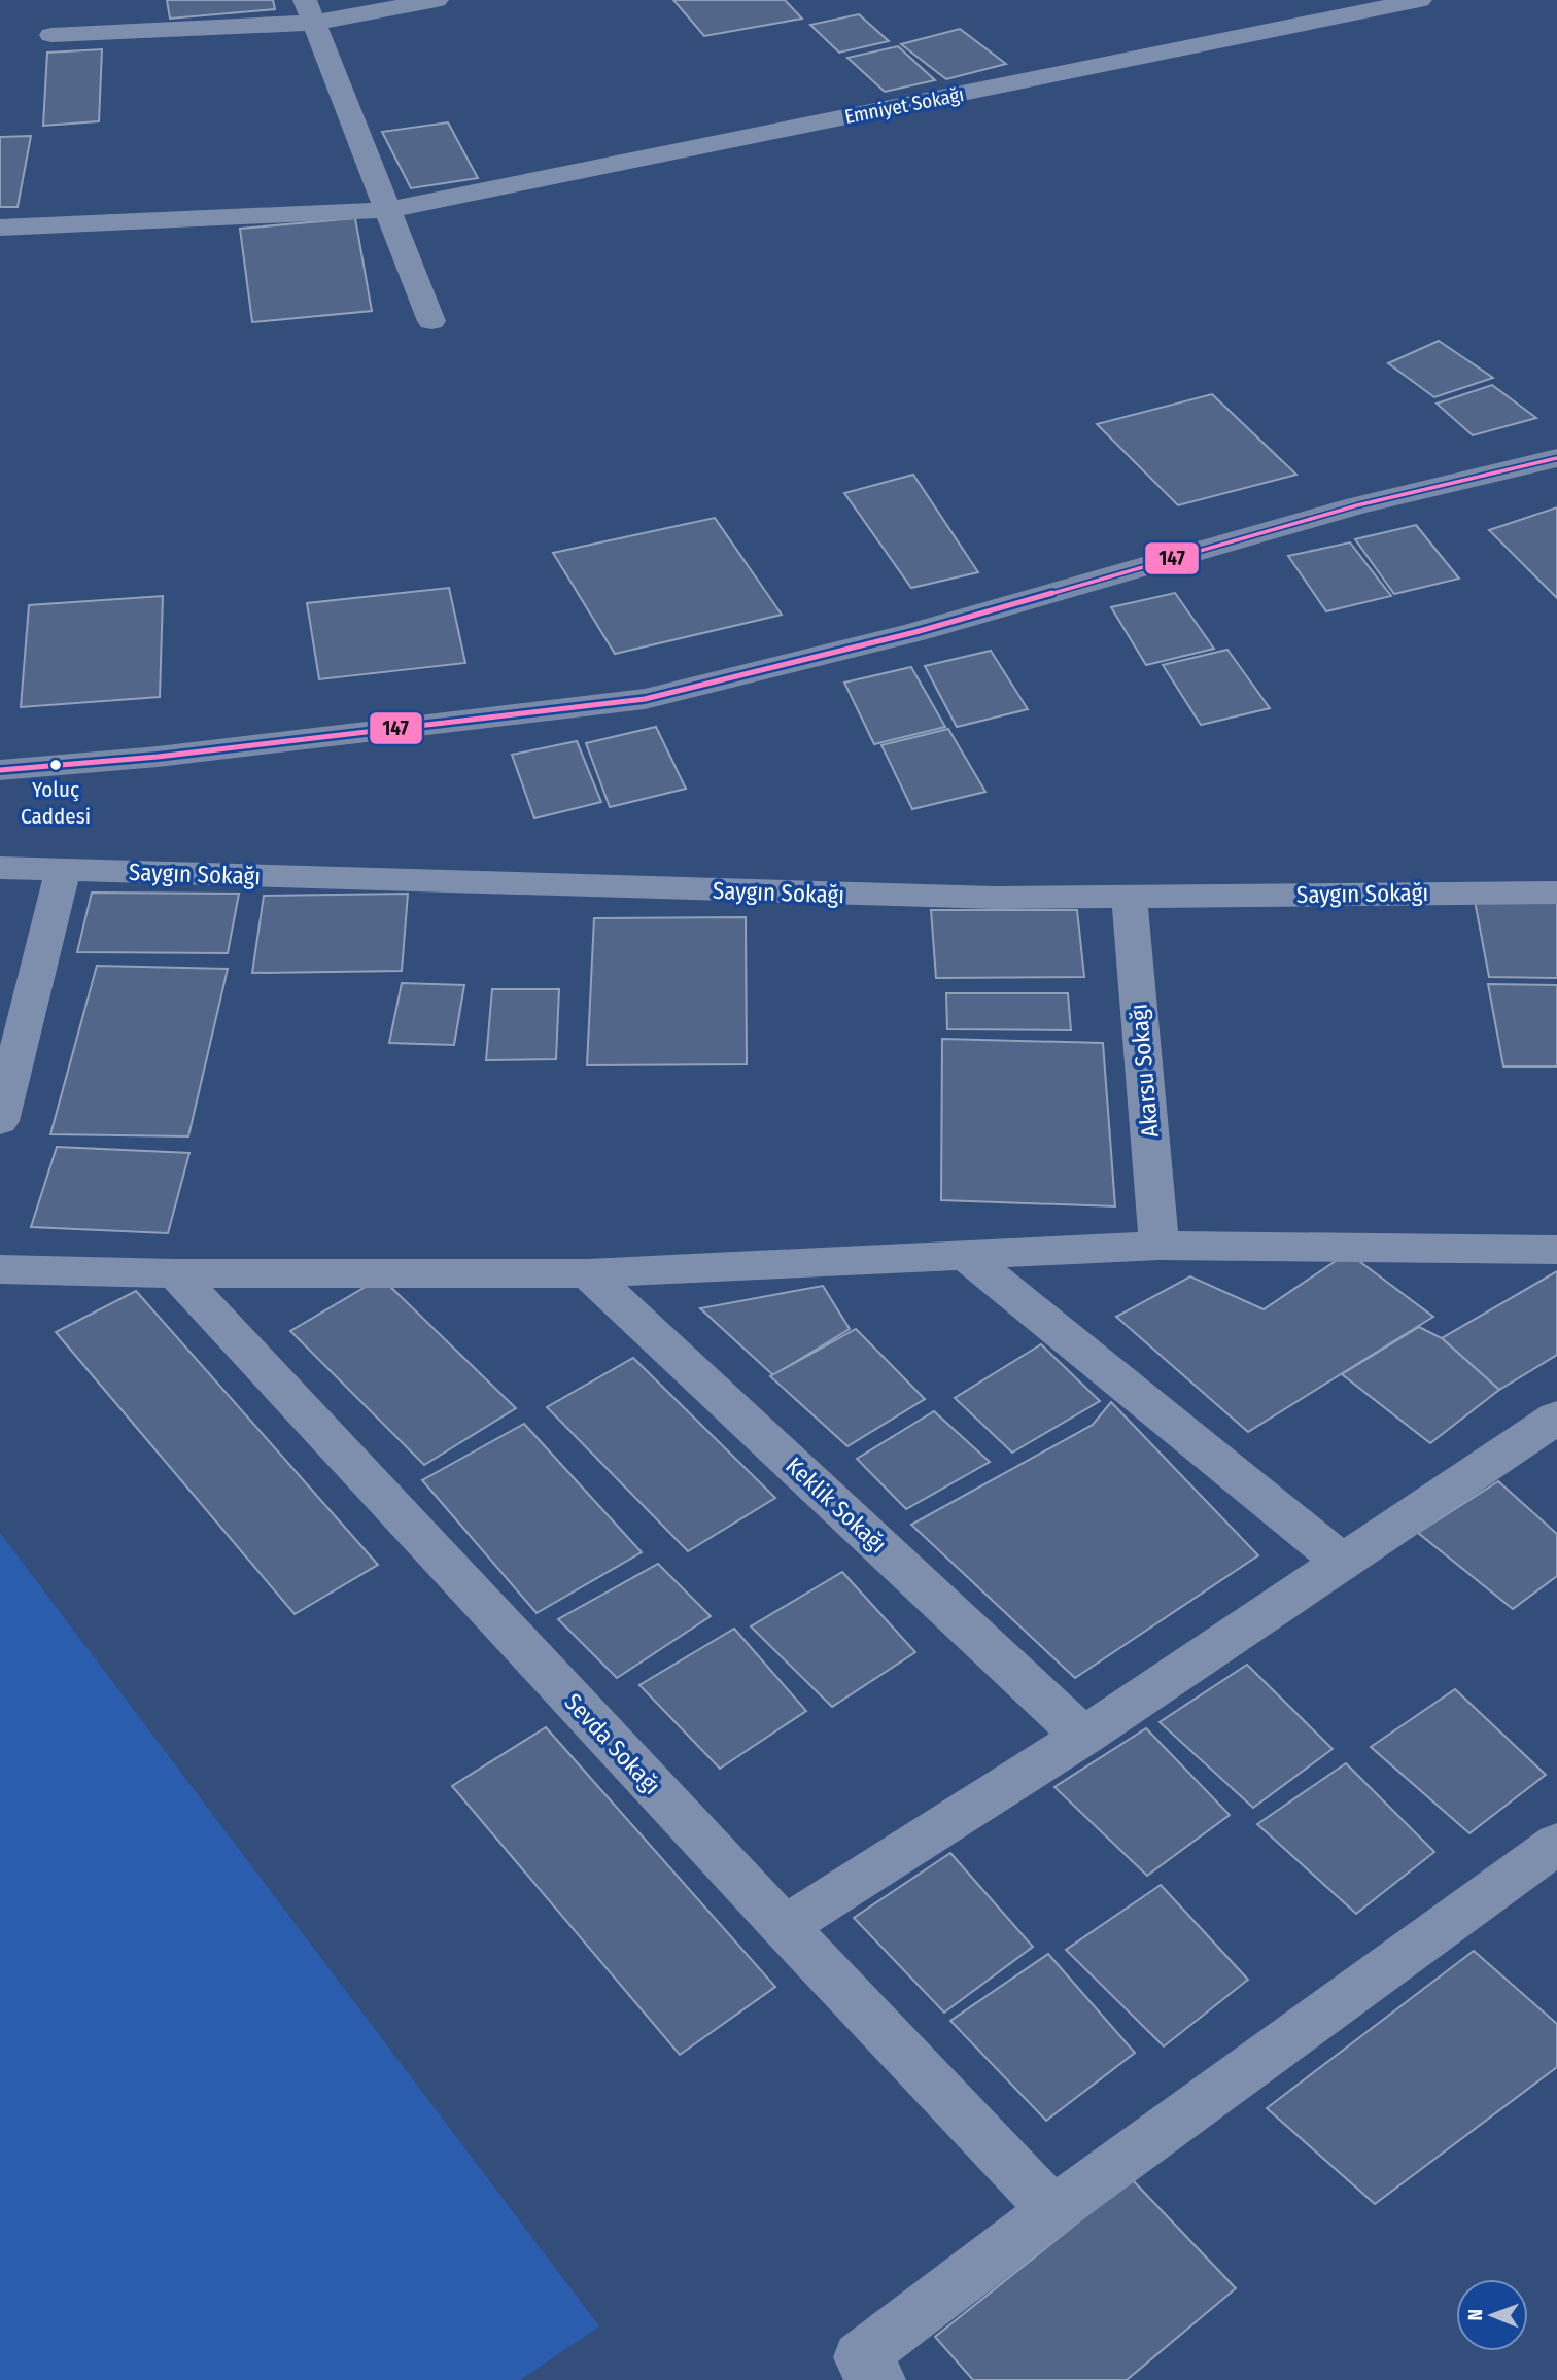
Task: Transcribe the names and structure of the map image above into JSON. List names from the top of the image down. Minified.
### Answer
{"streets":{"street":["Emniyet Sokağı","Saygın Sokağı","Akarsu Sokağı","Keklik Sokağı","Sevda Sokağı"]},"crossings":[["Saygın Sokağı","Akarsu Sokağı"]],"places":["Yoluç Caddesi"],"lines":["transit line 147"],"north":"left"}
